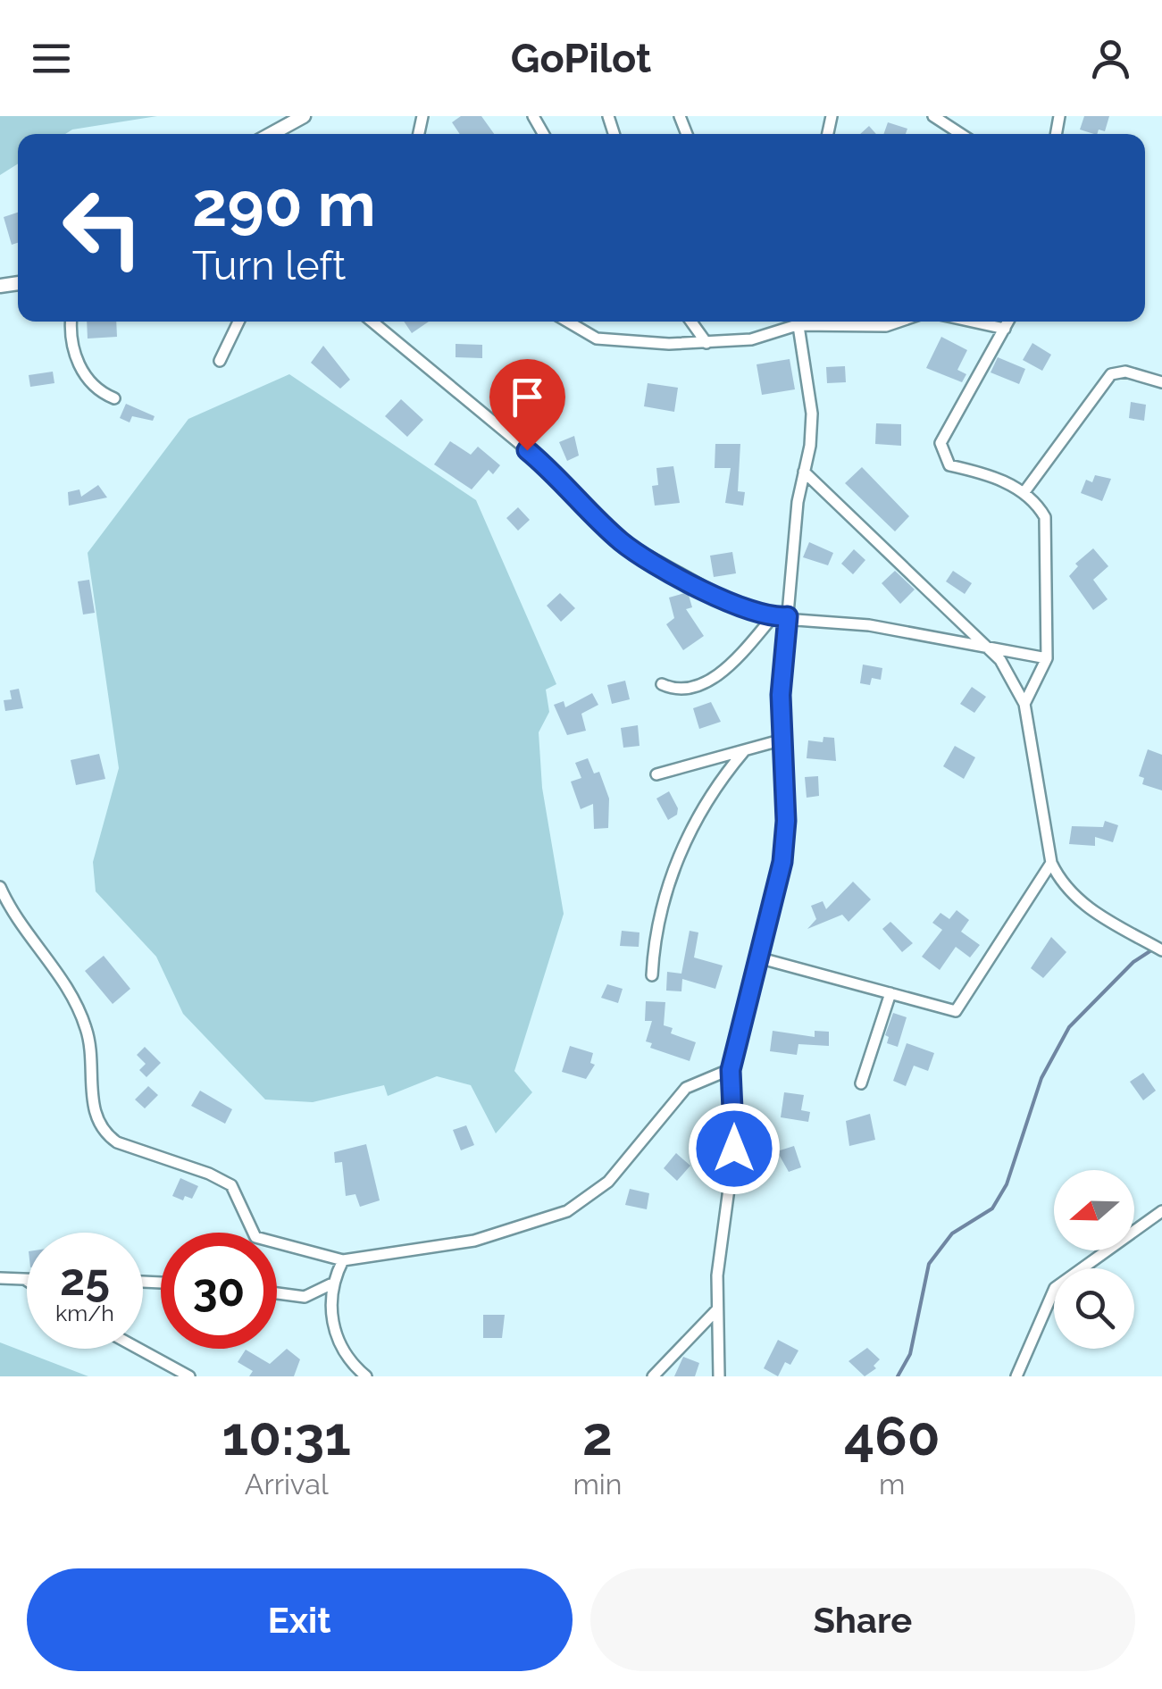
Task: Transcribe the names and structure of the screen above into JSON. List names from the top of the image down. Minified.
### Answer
{"north":"left","page":{"header":"GoPilot","turn":["290 m","Turn left"],"speed":"25 km/h","limit":"30","eta":["10:31","Arrival","2","min","460","m"],"buttons":["Exit","Share"]}}
